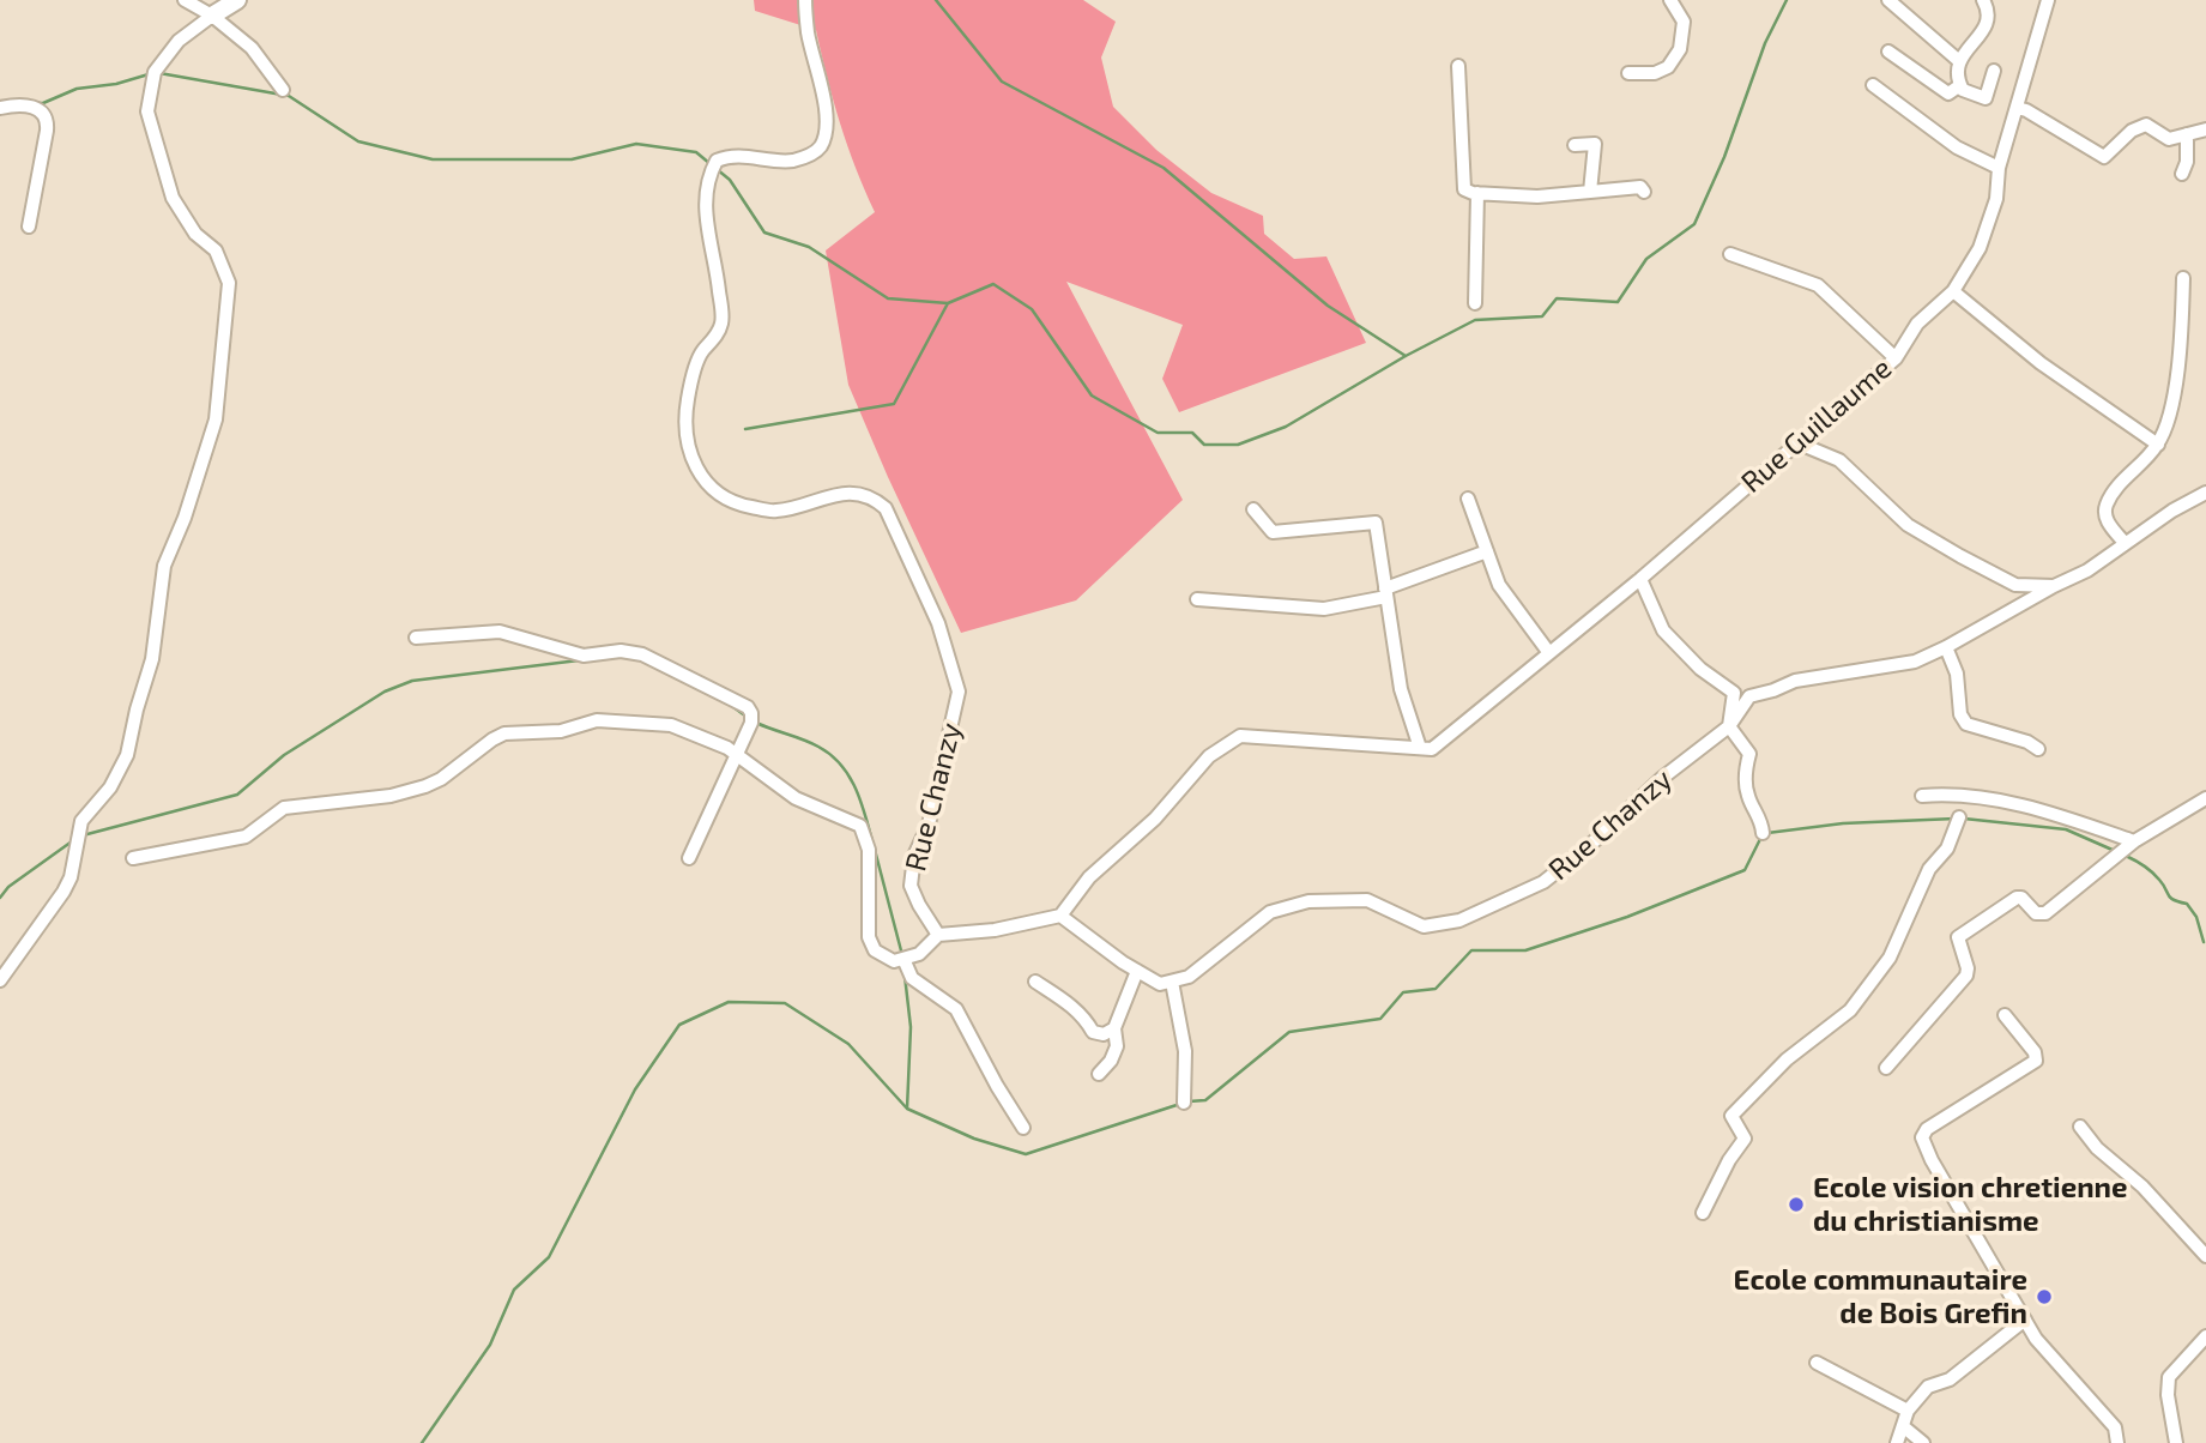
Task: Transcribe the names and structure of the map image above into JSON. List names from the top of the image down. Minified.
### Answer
{"streets":{"street":["Rue Guillaume","Rue Chanzy"]},"places":["Ecole vision chretienne du christianisme","Ecole communautaire de Bois Grefin"]}
